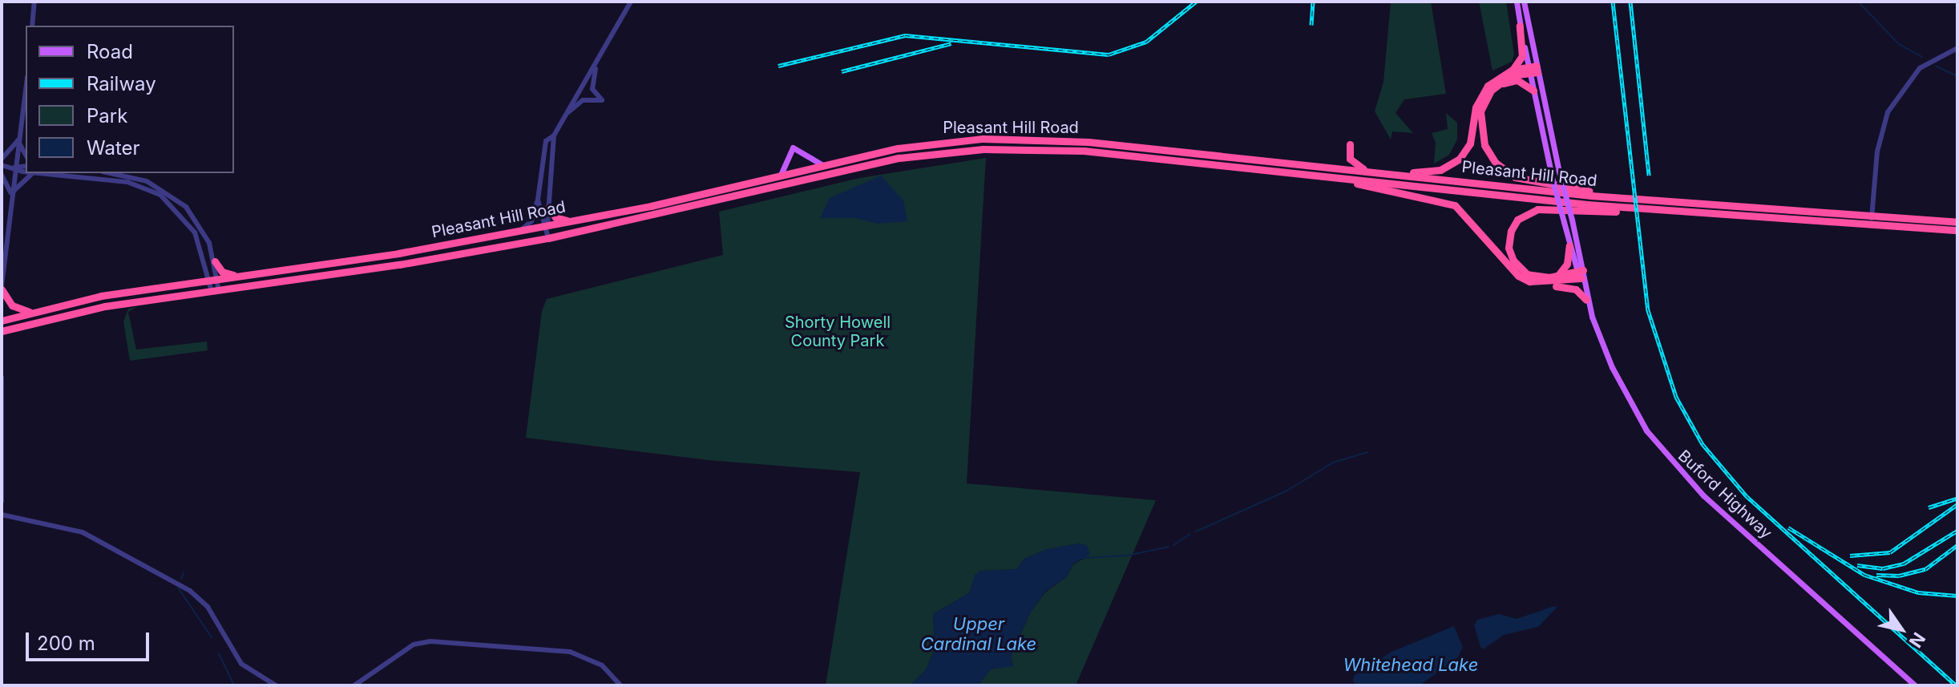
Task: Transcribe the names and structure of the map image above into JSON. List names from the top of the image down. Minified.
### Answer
{"streets":{"highway":["Pleasant Hill Road"],"main road":["Buford Highway"]},"water":["Upper Cardinal Lake","Whitehead Lake"],"parks":["Shorty Howell County Park"],"legend":["Road","Railway","Park","Water"],"scale_bar":"200 m","north":"bottom right"}
